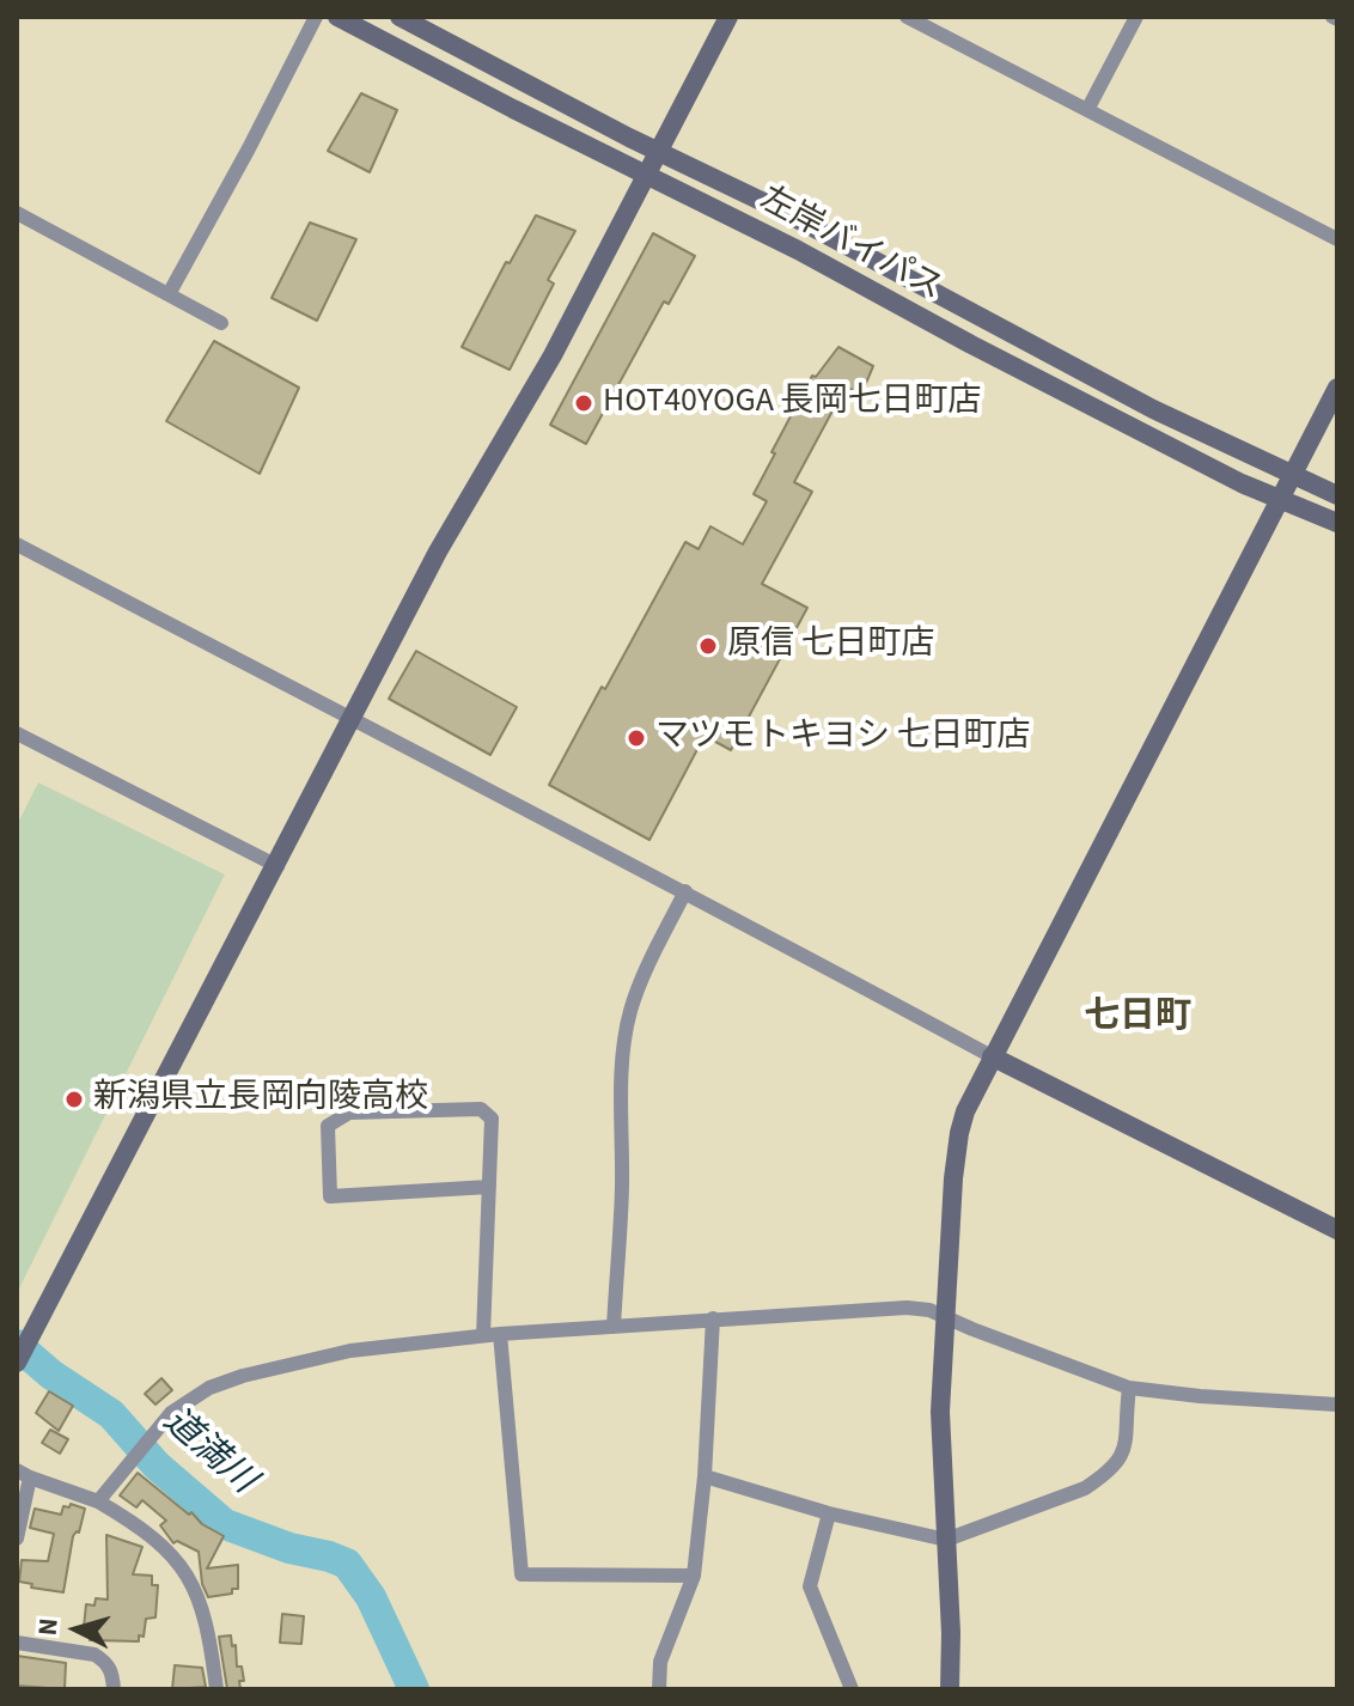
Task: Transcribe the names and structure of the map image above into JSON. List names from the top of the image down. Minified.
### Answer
{"streets":{"street":["左岸バイパス"]},"districts":["七日町"],"water":["道満川"],"places":["HOT40YOGA 長岡七日町店","原信 七日町店","マツモトキヨシ 七日町店","新潟県立長岡向陵高校"],"north":"left"}
